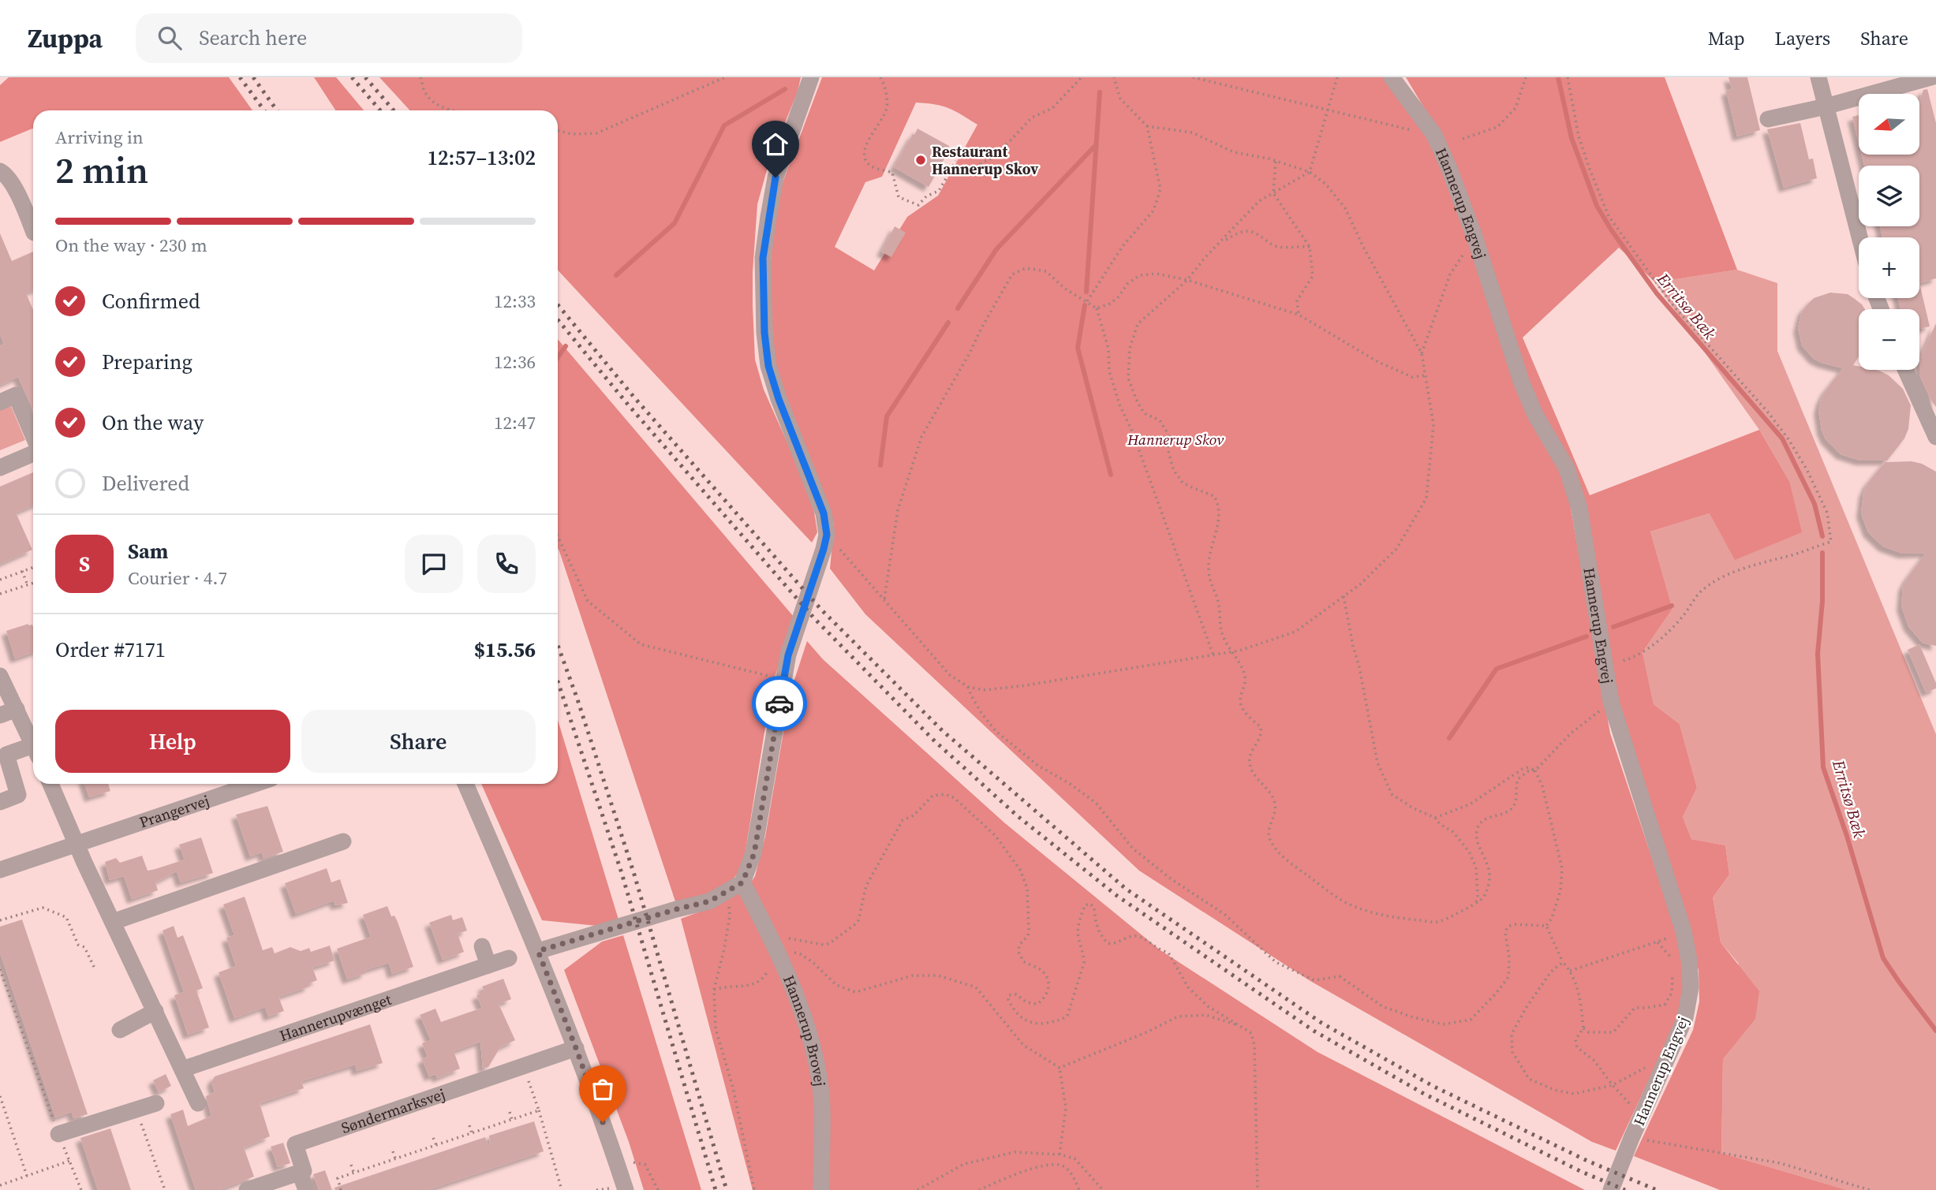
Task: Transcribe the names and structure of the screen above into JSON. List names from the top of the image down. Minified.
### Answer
{"streets":{"street":["Hannerup Engvej","Prangervej","Hannerupvænget","Hannerup Brovej","Søndermarksvej"]},"water":["Erritsø Bæk"],"parks":["Hannerup Skov"],"places":["Restaurant Hannerup Skov"],"north":"left","page":{"header":"Zuppa","search":"Search here","nav":["Map","Layers","Share"],"map_buttons":["+","−"],"heading":["2 min","Arriving in","12:57–13:02"],"panel":["Sam","Courier · 4.7","Order #7171","$15.56"],"bar":"On the way · 230 m","list":[["Confirmed","12:33"],["Preparing","12:36"],["On the way","12:47"],"Delivered"],"round":"S","buttons":["Help","Share"]}}
